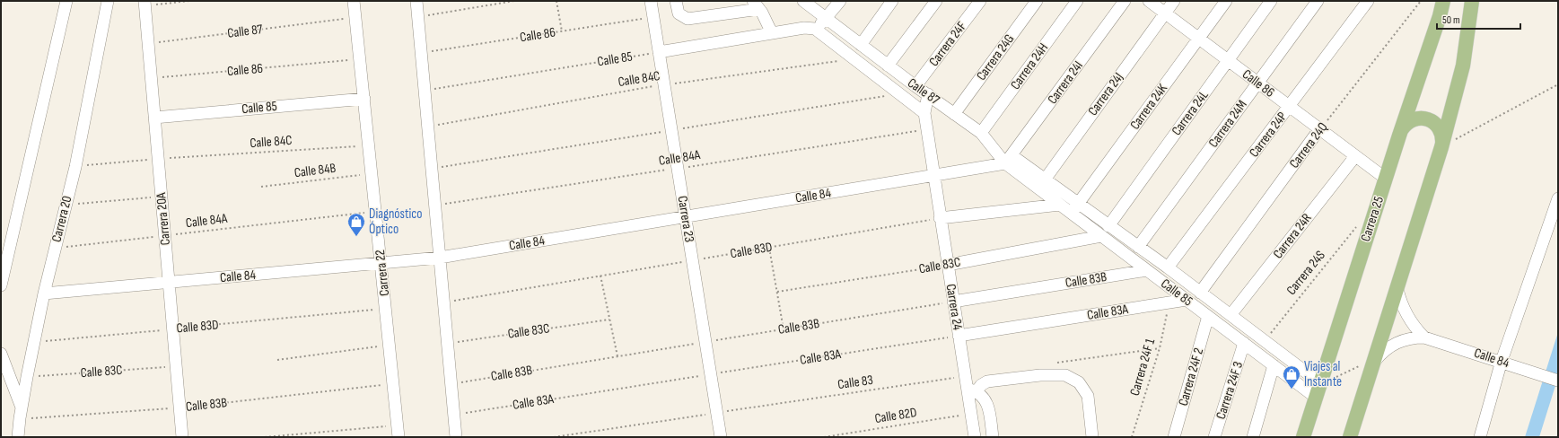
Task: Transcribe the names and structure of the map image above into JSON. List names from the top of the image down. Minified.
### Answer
{"streets":{"main road":["Carrera 25"],"street":["Calle 87","Calle 86","Carrera 24F","Carrera 24G","Calle 85","Carrera 24H","Carrera 24I","Carrera 24J","Carrera 24K","Carrera 24L","Carrera 24M","Carrera 24P","Carrera 24Q","Calle 84","Carrera 20","Carrera 20A","Carrera 23","Carrera 24R","Calle 83C","Carrera 22","Calle 83B","Carrera 24","Calle 83A","Carrera 24F 2","Carrera 24F 3"],"path":["Calle 84C","Calle 84A","Calle 84B","Calle 83D","Carrera 24S","Carrera 24F 1","Calle 83","Calle 82D"]},"crossings":[["Calle 87","Carrera 24F"],["Calle 87","Carrera 24G"],["Calle 87","Calle 85"],["Calle 87","Carrera 24H"],["Calle 87","Carrera 24I"],["Calle 87","Carrera 24J"],["Calle 87","Calle 84"],["Calle 87","Carrera 20A"],["Calle 87","Carrera 24"],["Calle 86","Carrera 24J"],["Calle 86","Carrera 24K"],["Calle 86","Carrera 24L"],["Calle 86","Carrera 24M"],["Calle 86","Carrera 24P"],["Calle 86","Carrera 24Q"],["Calle 86","Carrera 20A"],["Calle 86","Carrera 23"],["Calle 86","Carrera 25"],["Calle 86","Carrera 24R"],["Calle 86","Carrera 22"],["Calle 85","Carrera 24J"],["Calle 85","Carrera 24K"],["Calle 85","Carrera 20A"],["Calle 85","Carrera 23"],["Calle 85","Carrera 25"],["Calle 85","Calle 83C"],["Calle 85","Carrera 22"],["Calle 85","Calle 83B"],["Calle 85","Calle 83A"],["Calle 85","Carrera 24F 2"],["Calle 85","Carrera 24F 3"],["Calle 84C","Carrera 23"],["Calle 84C","Carrera 22"],["Carrera 24I","Calle 84"],["Calle 84A","Carrera 20"],["Calle 84A","Carrera 20A"],["Calle 84A","Carrera 23"],["Calle 84A","Carrera 24"],["Calle 84B","Carrera 22"],["Calle 84","Carrera 20"],["Calle 84","Carrera 20A"],["Calle 84","Carrera 23"],["Calle 84","Carrera 22"],["Calle 84","Carrera 24"],["Carrera 20","Calle 83D"],["Carrera 20","Calle 83C"],["Carrera 20","Calle 83B"],["Carrera 20A","Calle 83D"],["Carrera 20A","Calle 83C"],["Carrera 20A","Calle 83B"],["Carrera 23","Calle 83D"],["Carrera 23","Calle 83B"],["Carrera 23","Calle 83A"],["Carrera 23","Calle 83"],["Calle 83D","Carrera 24"],["Calle 83C","Carrera 24"],["Carrera 22","Calle 83B"],["Calle 83B","Carrera 24"],["Carrera 24","Calle 83A"],["Carrera 24","Calle 83"],["Carrera 24","Calle 82D"],["Calle 83A","Carrera 24F 1"]],"places":{"shop":["Diagnóstico Óptico","Viajes al Instante"]},"scale_bar":"50 m"}
